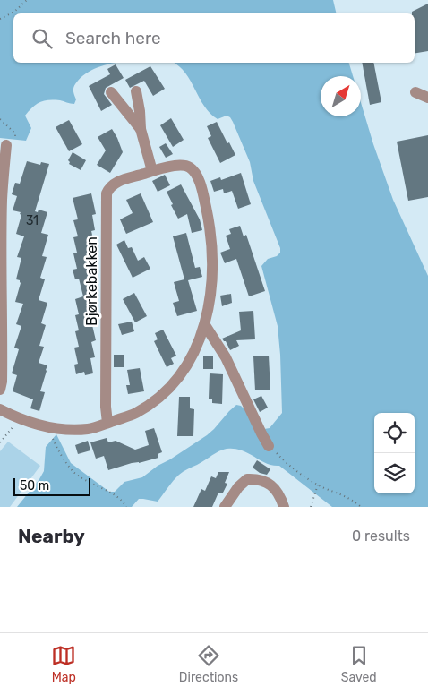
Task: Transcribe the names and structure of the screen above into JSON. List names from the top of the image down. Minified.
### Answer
{"streets":{"street":["Bjørkebakken"]},"house_numbers":["31"],"scale_bar":"50 m","north":"top right","page":{"search":"Search here","scale":"50 m","heading":["Nearby","0 results"],"nav":["Map","Directions","Saved"]}}
